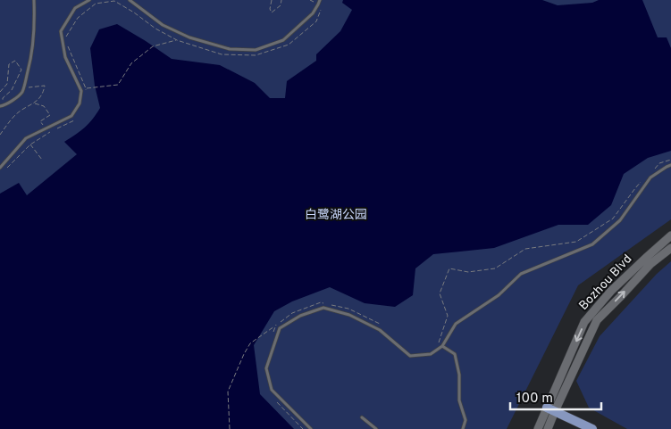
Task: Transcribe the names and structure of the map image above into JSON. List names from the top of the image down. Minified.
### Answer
{"streets":{"main road":["Bozhou Blvd"]},"parks":["白鹭湖公园"],"scale_bar":"100 m"}
